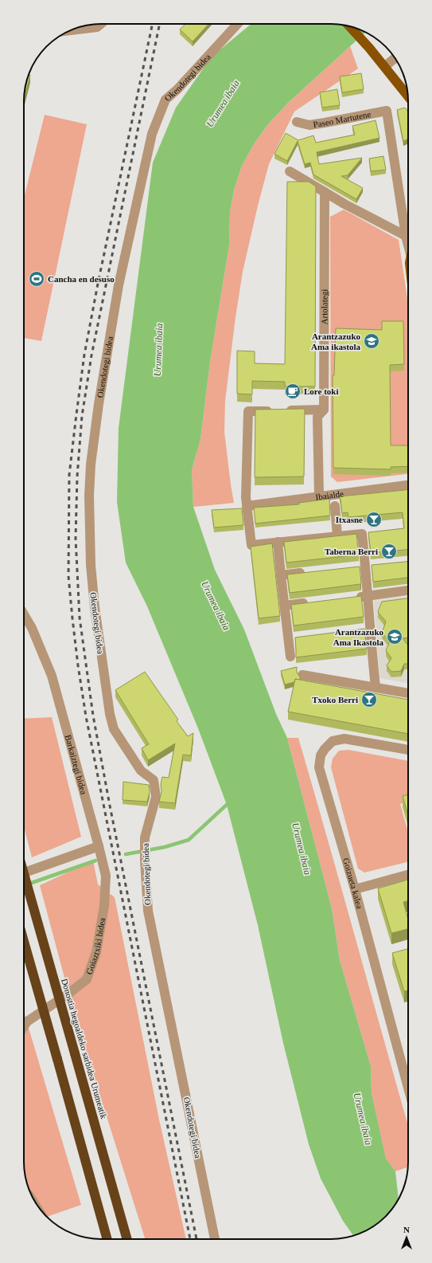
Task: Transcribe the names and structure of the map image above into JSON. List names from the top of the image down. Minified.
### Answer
{"streets":{"highway":["Donostia hegoaldeko sarbidea Urumeatik"],"street":["Okendotegi bidea","Paseo Martutene","Artolategi","Ibaialde","Barkaiztegi bidea","Goizueta kalea","Goiaztxiki bidea"]},"crossings":[["Artolategi","Ibaialde"],["Barkaiztegi bidea","Goiaztxiki bidea"]],"water":["Urumea ibaia"],"places":{"sports":["Cancha en desuso"],"school or university":["Arantzazuko Ama ikastola","Arantzazuko Ama Ikastola"],"cafe":["Lore toki"],"bar":["Itxasne","Taberna Berri","Txoko Berri"]},"north":"top"}
